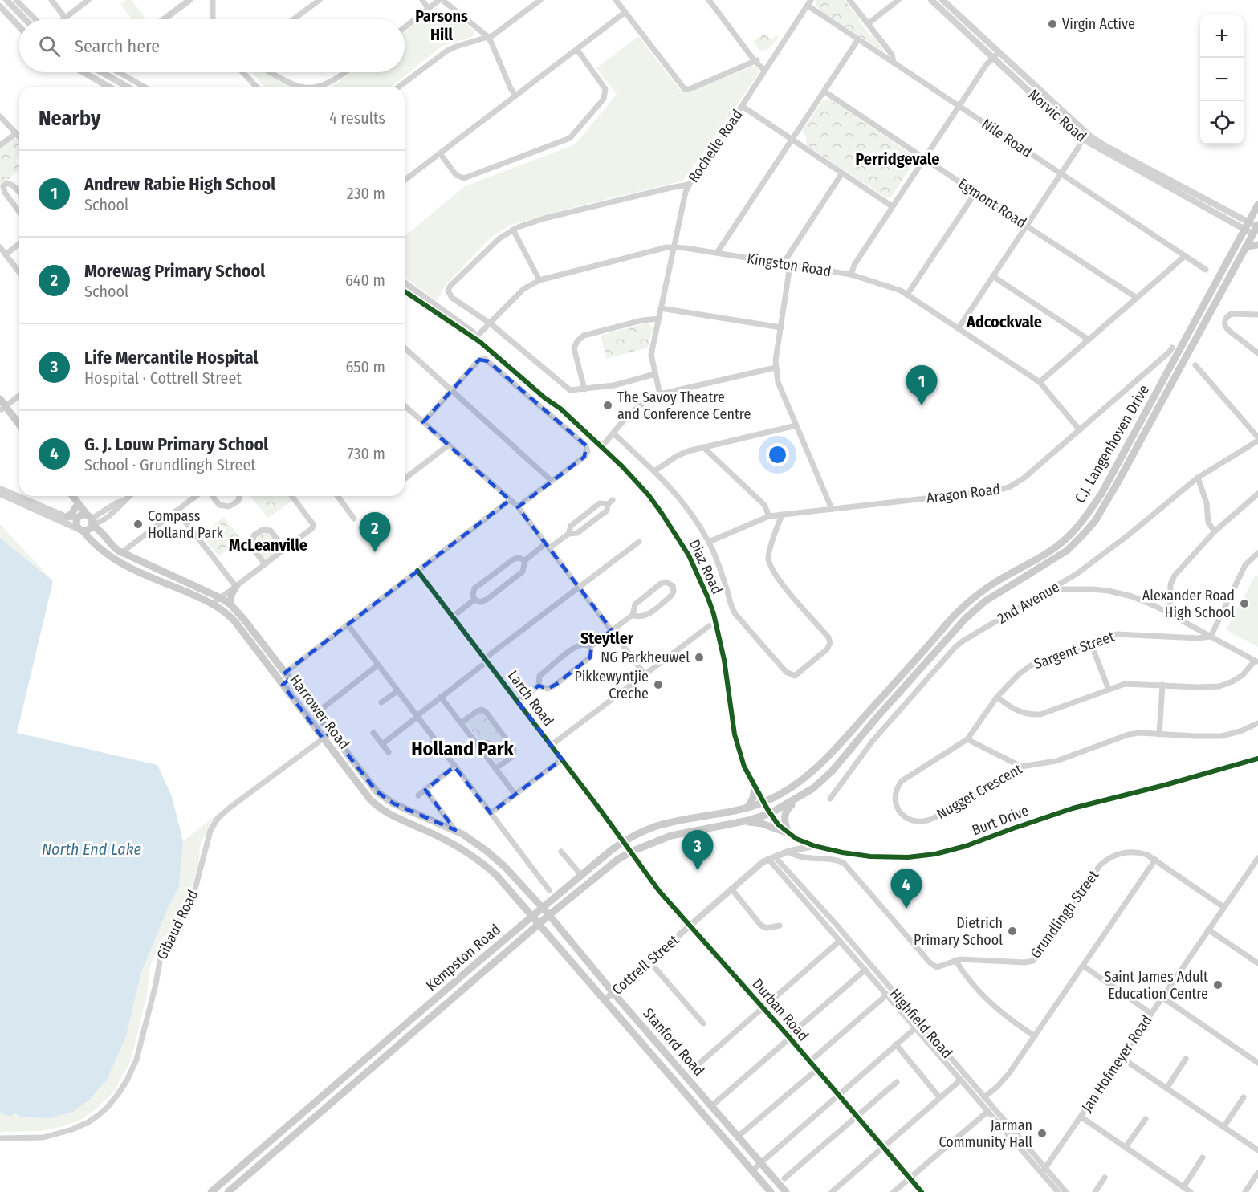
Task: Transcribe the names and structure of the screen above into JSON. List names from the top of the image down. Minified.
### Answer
{"streets":{"main road":["C.J. Langenhoven Drive","Harrower Road","Kempston Road","Stanford Road"],"street":["Norvic Road","Nile Road","Rochelle Road","Egmont Road","Kingston Road","Aragon Road","Diaz Road","2nd Avenue","Sargent Street","Larch Road","Nugget Crescent","Burt Drive","Grundlingh Street","Gibaud Road","Cottrell Street","Durban Road","Highfield Road","Jan Hofmeyer Road"]},"crossings":[["Norvic Road","C.J. Langenhoven Drive"],["Nile Road","Rochelle Road"],["Rochelle Road","Kingston Road"],["Kingston Road","Aragon Road"],["Kingston Road","Diaz Road"],["C.J. Langenhoven Drive","Diaz Road"],["C.J. Langenhoven Drive","Burt Drive"],["C.J. Langenhoven Drive","Kempston Road"],["Aragon Road","Diaz Road"],["Diaz Road","Burt Drive"],["Diaz Road","Kempston Road"],["Sargent Street","Nugget Crescent"],["Larch Road","Kempston Road"],["Larch Road","Durban Road"],["Harrower Road","Gibaud Road"],["Harrower Road","Kempston Road"],["Harrower Road","Stanford Road"],["Burt Drive","Kempston Road"],["Burt Drive","Cottrell Street"],["Grundlingh Street","Cottrell Street"],["Kempston Road","Durban Road"],["Kempston Road","Stanford Road"],["Cottrell Street","Durban Road"],["Cottrell Street","Highfield Road"],["Cottrell Street","Stanford Road"],["Highfield Road","Jan Hofmeyer Road"]],"districts":["Parsons Hill","Perridgevale","Adcockvale","McLeanville","Steytler","Holland Park"],"water":["North End Lake"],"places":["Virgin Active","The Savoy Theatre and Conference Centre","Compass Holland Park","Alexander Road High School","NG Parkheuwel","Pikkewyntjie Creche","Dietrich Primary School","Saint James Adult Education Centre","Jarman Community Hall"],"page":{"map_buttons":["+","−"],"search":"Search here","heading":["Nearby","4 results"],"list":[{"mark":"1","name":"Andrew Rabie High School","note":"School","value":"230 m"},{"mark":"2","name":"Morewag Primary School","note":"School","value":"640 m"},{"mark":"3","name":"Life Mercantile Hospital","note":"Hospital · Cottrell Street","value":"650 m"},{"mark":"4","name":"G. J. Louw Primary School","note":"School · Grundlingh Street","value":"730 m"}],"pins":["1","2","3","4"]}}
